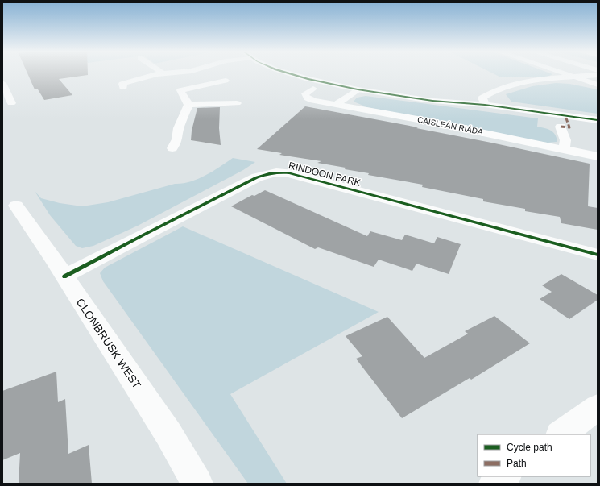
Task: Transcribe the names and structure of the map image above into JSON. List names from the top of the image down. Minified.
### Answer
{"streets":{"main road":["CAISLEÁN RIÁDA","RINDOON PARK","CLONBRUSK WEST"]},"crossings":[["RINDOON PARK","CLONBRUSK WEST"]],"legend":["Cycle path","Path"]}
